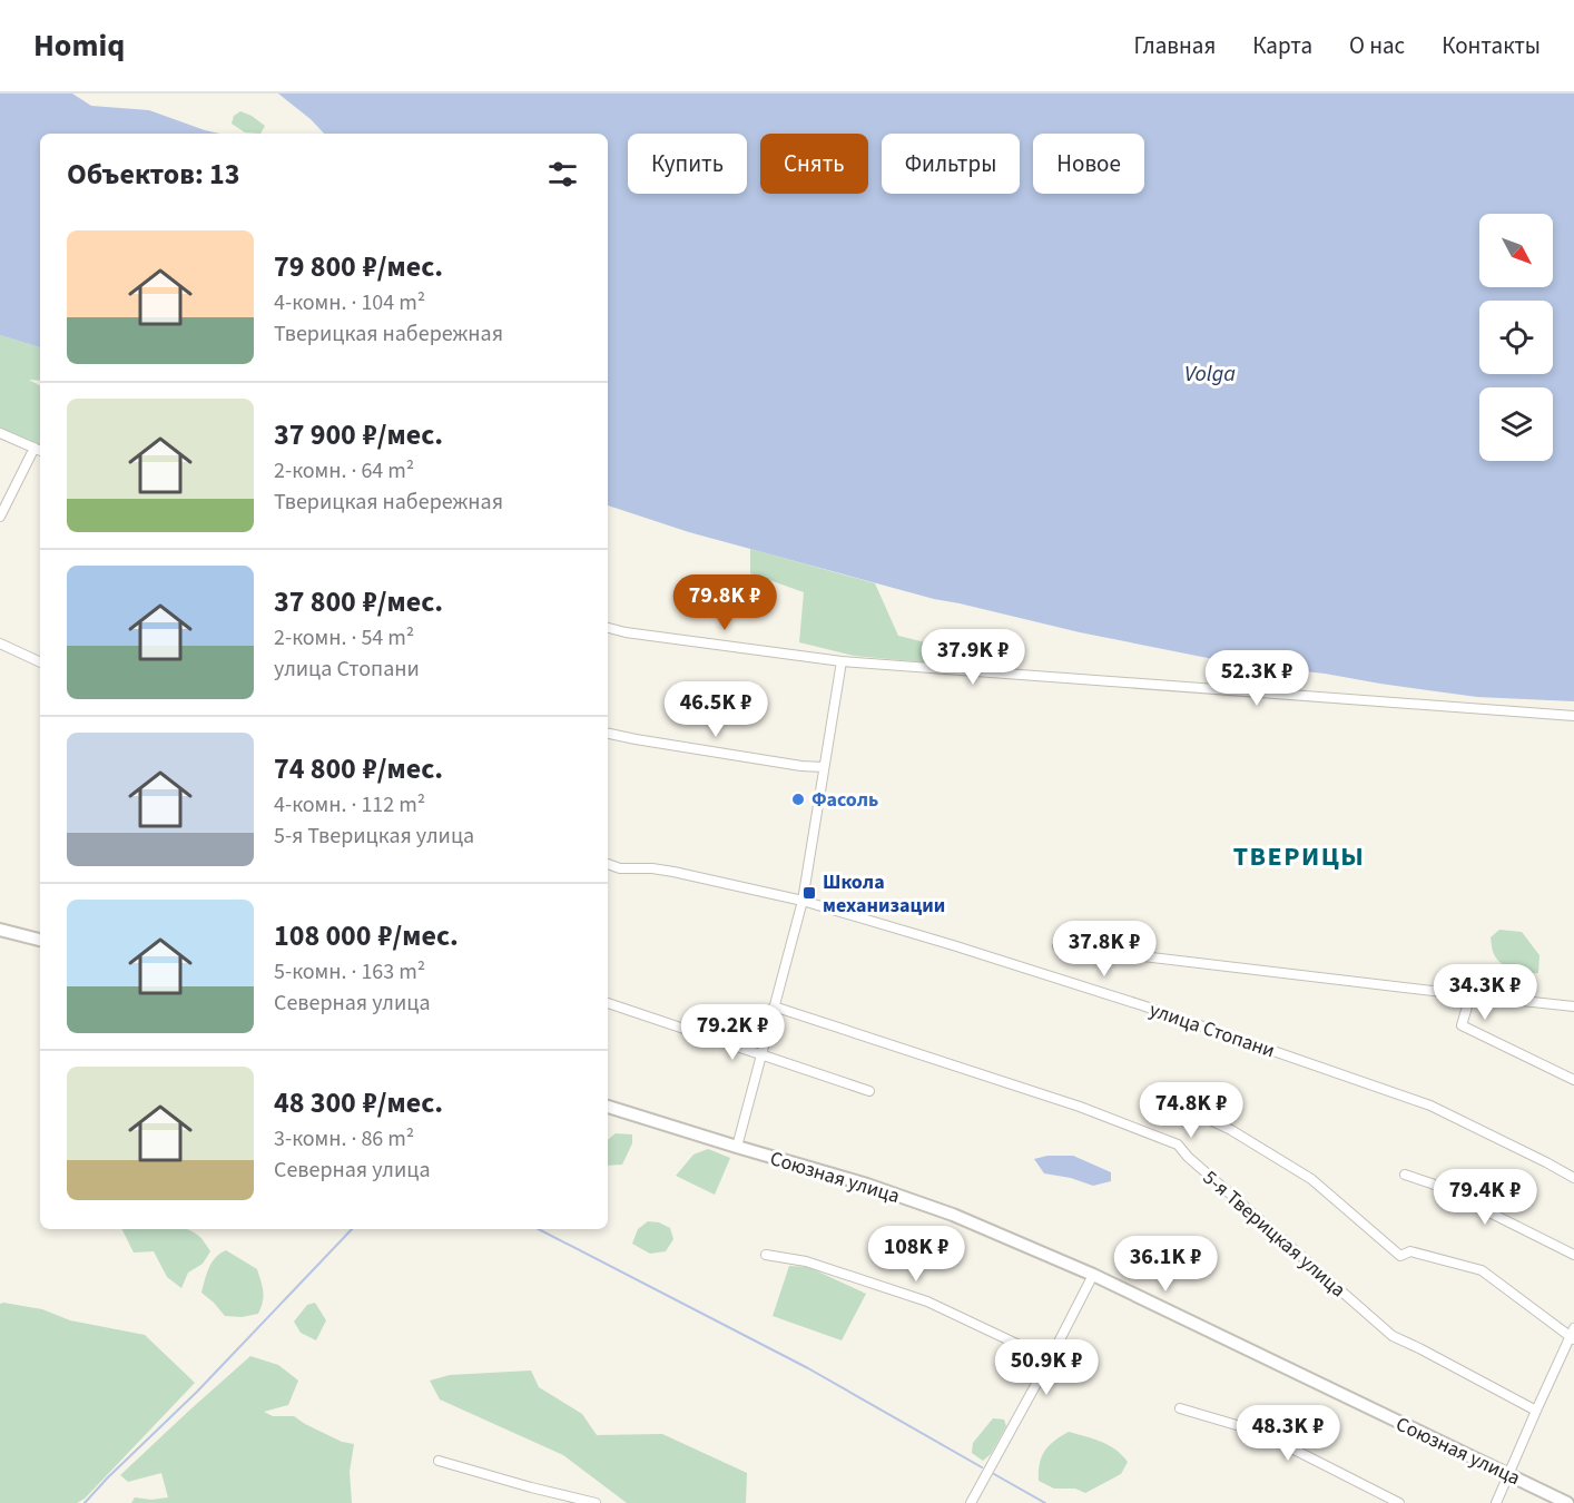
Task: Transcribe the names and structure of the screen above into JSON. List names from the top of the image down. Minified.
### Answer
{"streets":{"street":["улица Стопани","Союзная улица","5-я Тверицкая улица"]},"districts":["ТВЕРИЦЫ"],"water":["Volga"],"places":{"other":["Фасоль"],"transit":["Школа механизации"]},"north":"bottom right","page":{"header":"Homiq","nav":["Главная","Карта","О нас","Контакты"],"chip":["Купить","Снять","Фильтры","Новое"],"heading":"Объектов: 13","list":[{"name":"79 800 ₽/мес.","note":"4-комн. · 104 m² · Тверицкая набережная"},{"name":"37 900 ₽/мес.","note":"2-комн. · 64 m² · Тверицкая набережная"},{"name":"37 800 ₽/мес.","note":"2-комн. · 54 m² · улица Стопани"},{"name":"74 800 ₽/мес.","note":"4-комн. · 112 m² · 5-я Тверицкая улица"},{"name":"108 000 ₽/мес.","note":"5-комн. · 163 m² · Северная улица"},{"name":"48 300 ₽/мес.","note":"3-комн. · 86 m² · Северная улица"}],"price":["79.8K ₽","37.9K ₽","52.3K ₽","46.5K ₽","37.8K ₽","34.3K ₽","79.2K ₽","74.8K ₽","79.4K ₽","108K ₽","36.1K ₽","50.9K ₽","48.3K ₽"]}}
